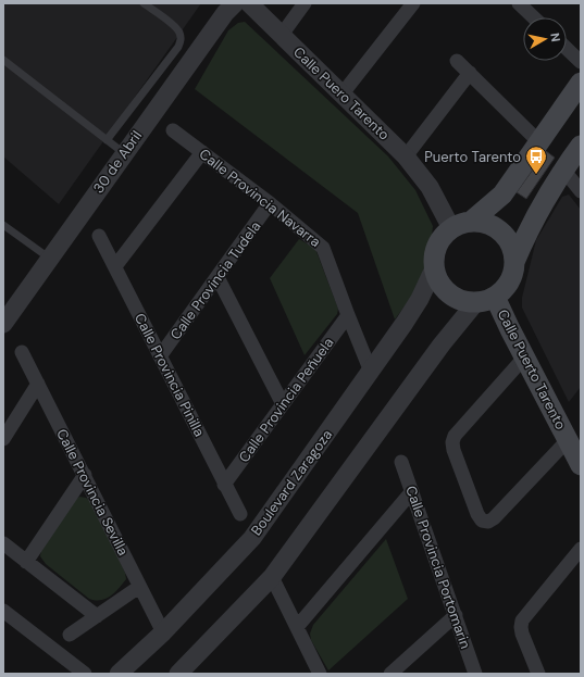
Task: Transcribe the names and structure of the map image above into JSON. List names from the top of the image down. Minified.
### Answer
{"streets":{"main road":["Calle Puerto Tarento"],"street":["Calle Puero Tarento","30 de Abril","Calle Provincia Navarra","Calle Provincia Tudela","Calle Provincia Pinilla","Calle Provincia Peñuela","Boulevard Zaragoza","Calle Provincia Sevilla","Calle Provincia Portomarin"]},"crossings":[["Calle Puero Tarento","Calle Puerto Tarento"],["Calle Puero Tarento","Boulevard Zaragoza"],["Calle Provincia Navarra","Calle Provincia Tudela"],["Calle Provincia Navarra","Calle Provincia Peñuela"],["Calle Provincia Navarra","Boulevard Zaragoza"],["Calle Provincia Tudela","Calle Provincia Pinilla"],["Calle Puerto Tarento","Boulevard Zaragoza"],["Calle Provincia Pinilla","Calle Provincia Peñuela"],["Boulevard Zaragoza","Calle Provincia Sevilla"]],"places":{"bus stop":["Puerto Tarento"]},"north":"right"}
